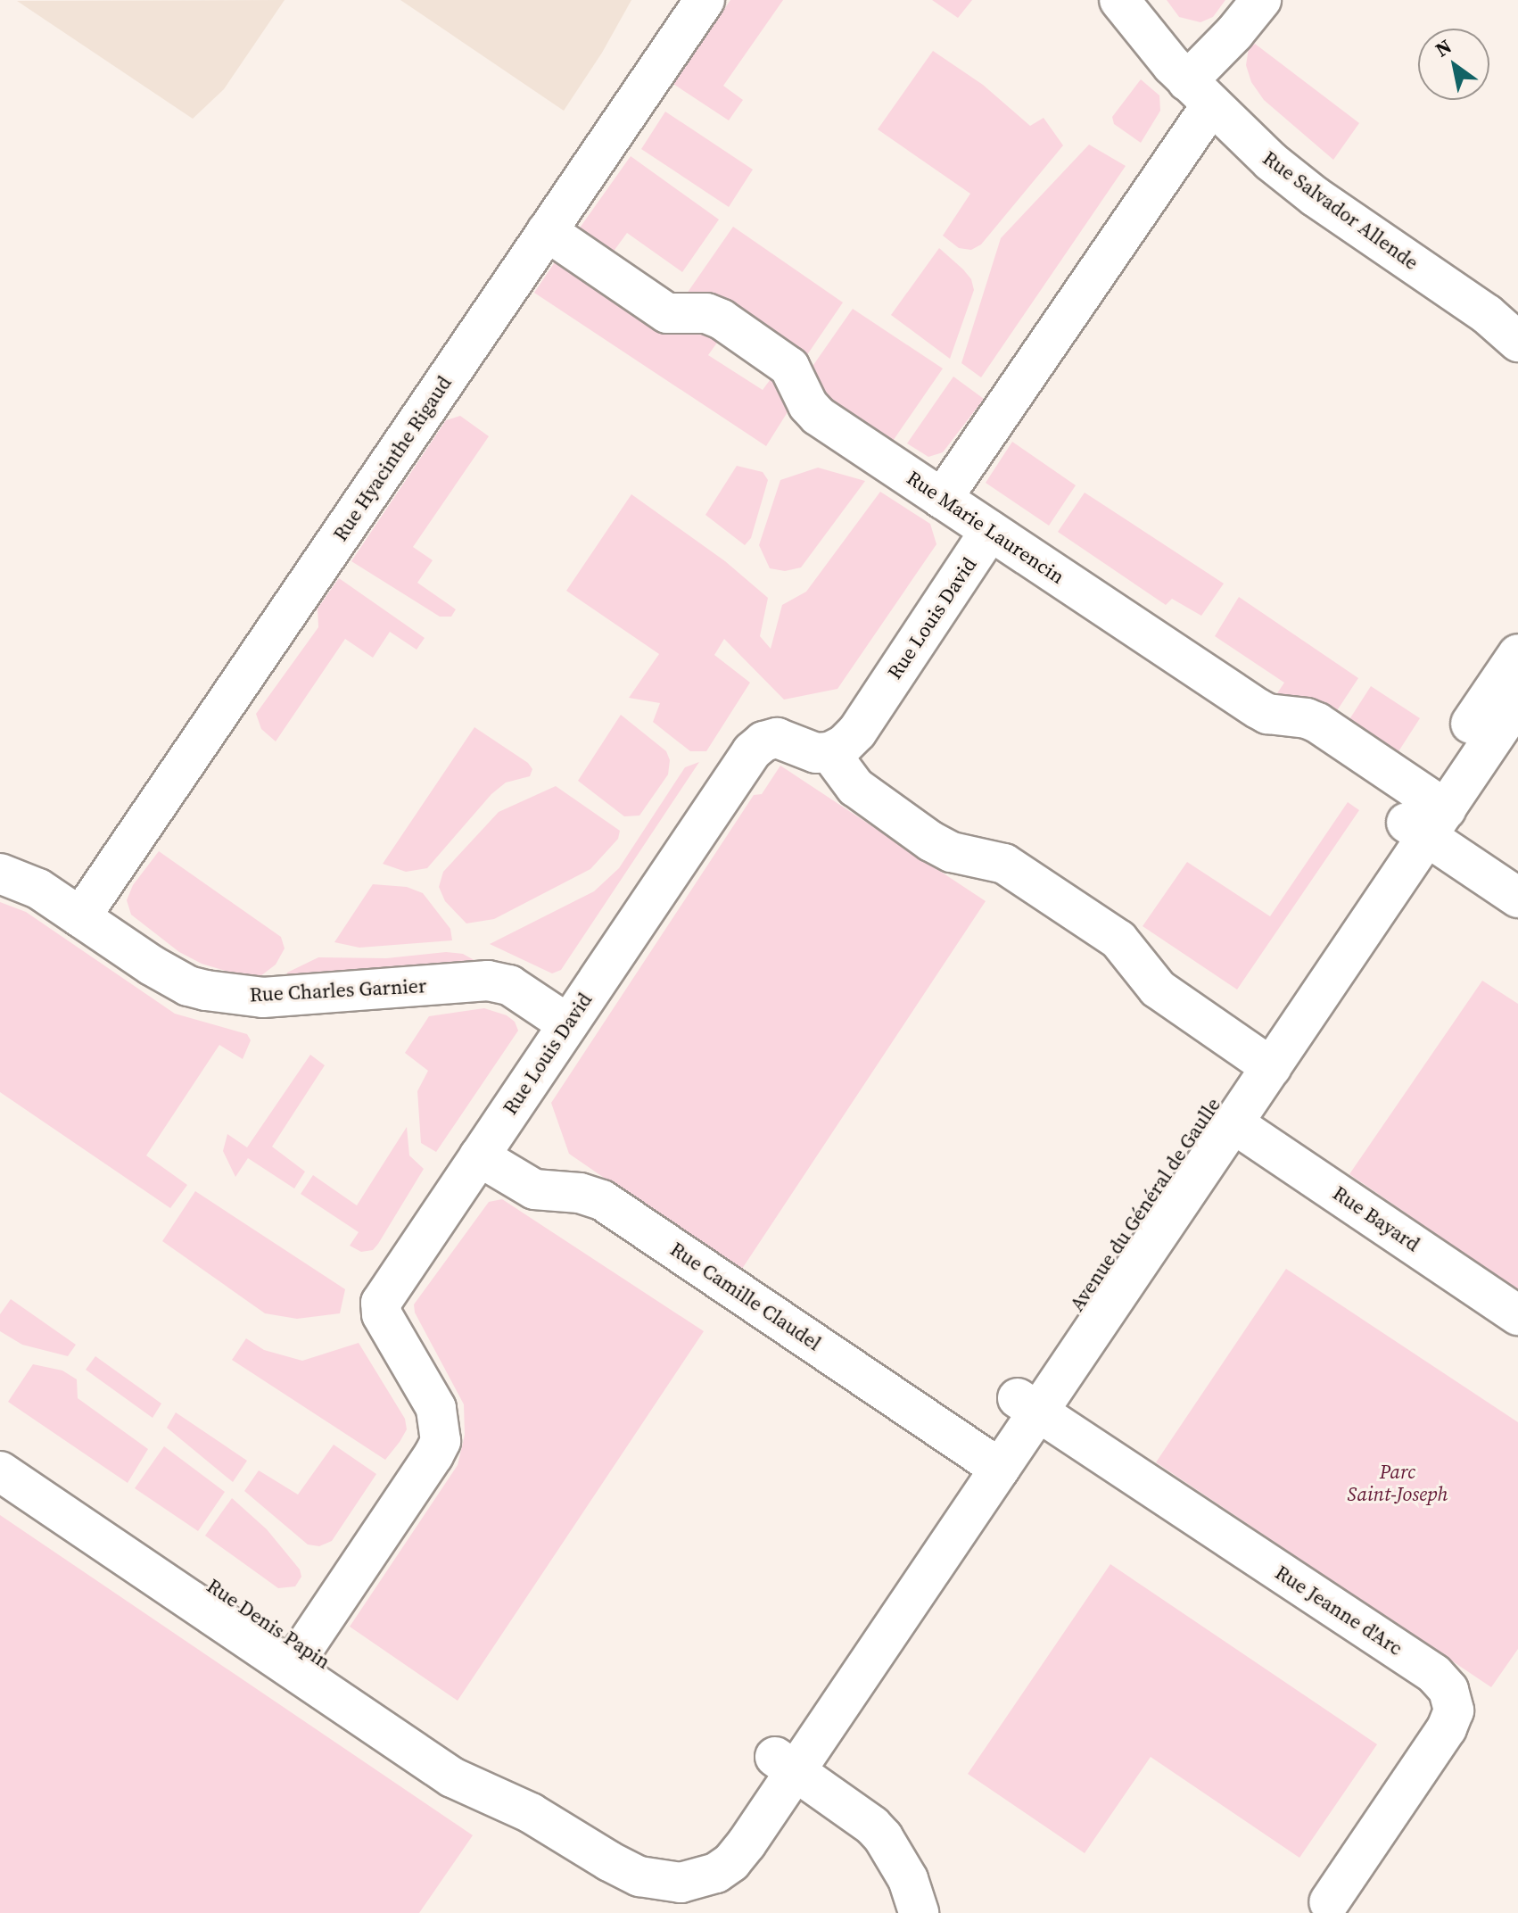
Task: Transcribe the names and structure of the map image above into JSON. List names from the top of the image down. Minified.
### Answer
{"streets":{"street":["Rue Salvador Allende","Rue Hyacinthe Rigaud","Rue Marie Laurencin","Rue Louis David","Rue Charles Garnier","Avenue du Général de Gaulle","Rue Bayard","Rue Camille Claudel","Rue Jeanne d'Arc","Rue Denis Papin"]},"crossings":[["Rue Hyacinthe Rigaud","Rue Marie Laurencin"],["Rue Hyacinthe Rigaud","Rue Charles Garnier"],["Rue Marie Laurencin","Rue Louis David"],["Rue Marie Laurencin","Avenue du Général de Gaulle"],["Rue Louis David","Rue Charles Garnier"],["Rue Louis David","Rue Camille Claudel"],["Rue Louis David","Rue Denis Papin"],["Avenue du Général de Gaulle","Rue Bayard"],["Avenue du Général de Gaulle","Rue Camille Claudel"],["Avenue du Général de Gaulle","Rue Jeanne d'Arc"],["Avenue du Général de Gaulle","Rue Denis Papin"]],"parks":["Parc Saint-Joseph"],"north":"top left"}
